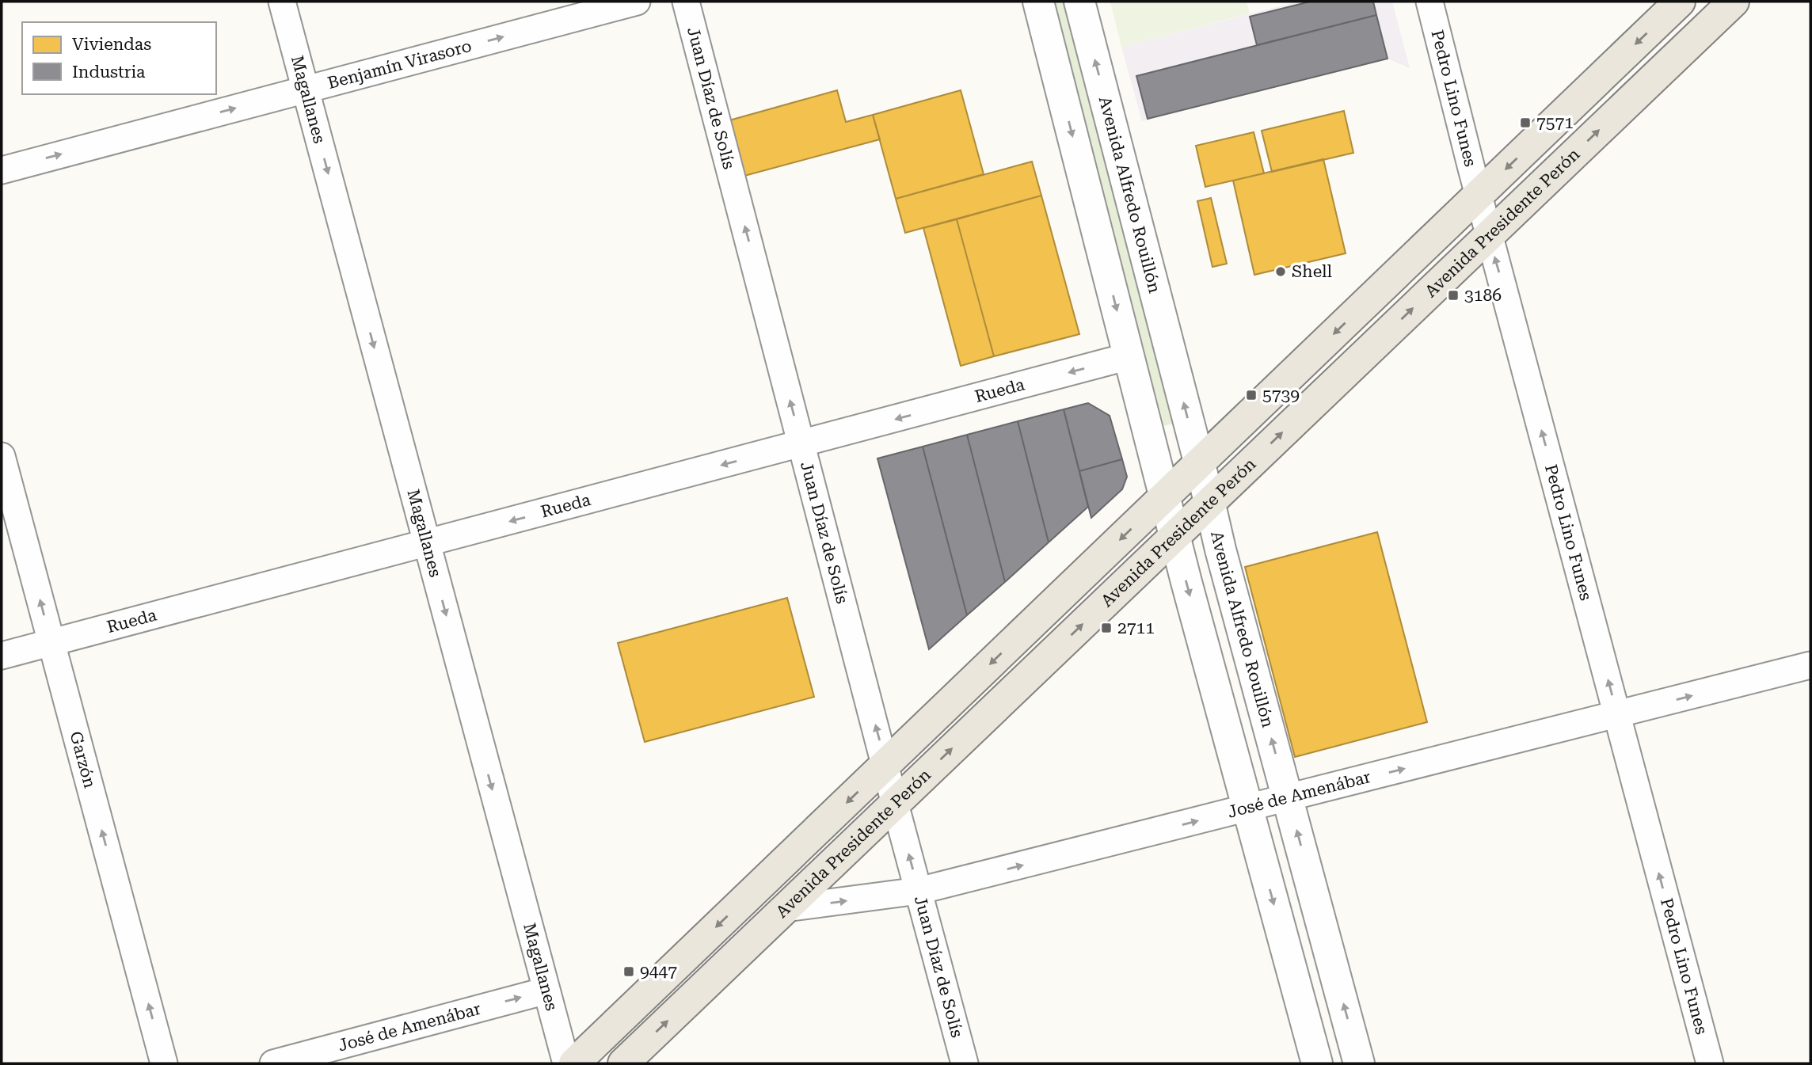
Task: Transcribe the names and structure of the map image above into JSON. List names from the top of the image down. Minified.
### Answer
{"streets":{"main road":["Avenida Presidente Perón"],"street":["Benjamín Virasoro","Juan Díaz de Solís","Magallanes","Pedro Lino Funes","Avenida Alfredo Rouillón","Rueda","Garzón","José de Amenábar"]},"crossings":[["Benjamín Virasoro","Magallanes"],["Juan Díaz de Solís","Avenida Presidente Perón"],["Juan Díaz de Solís","Rueda"],["Juan Díaz de Solís","José de Amenábar"],["Magallanes","Rueda"],["Magallanes","José de Amenábar"],["Pedro Lino Funes","Avenida Presidente Perón"],["Pedro Lino Funes","José de Amenábar"],["Avenida Alfredo Rouillón","Avenida Presidente Perón"],["Avenida Alfredo Rouillón","José de Amenábar"],["Avenida Presidente Perón","José de Amenábar"],["Rueda","Garzón"]],"one_way":["Benjamín Virasoro","Juan Díaz de Solís","Magallanes","Pedro Lino Funes","Rueda","Garzón","José de Amenábar"],"places":{"transit":["7571","3186","5739","2711","9447"],"other":["Shell"]},"legend":["Viviendas","Industria"]}
